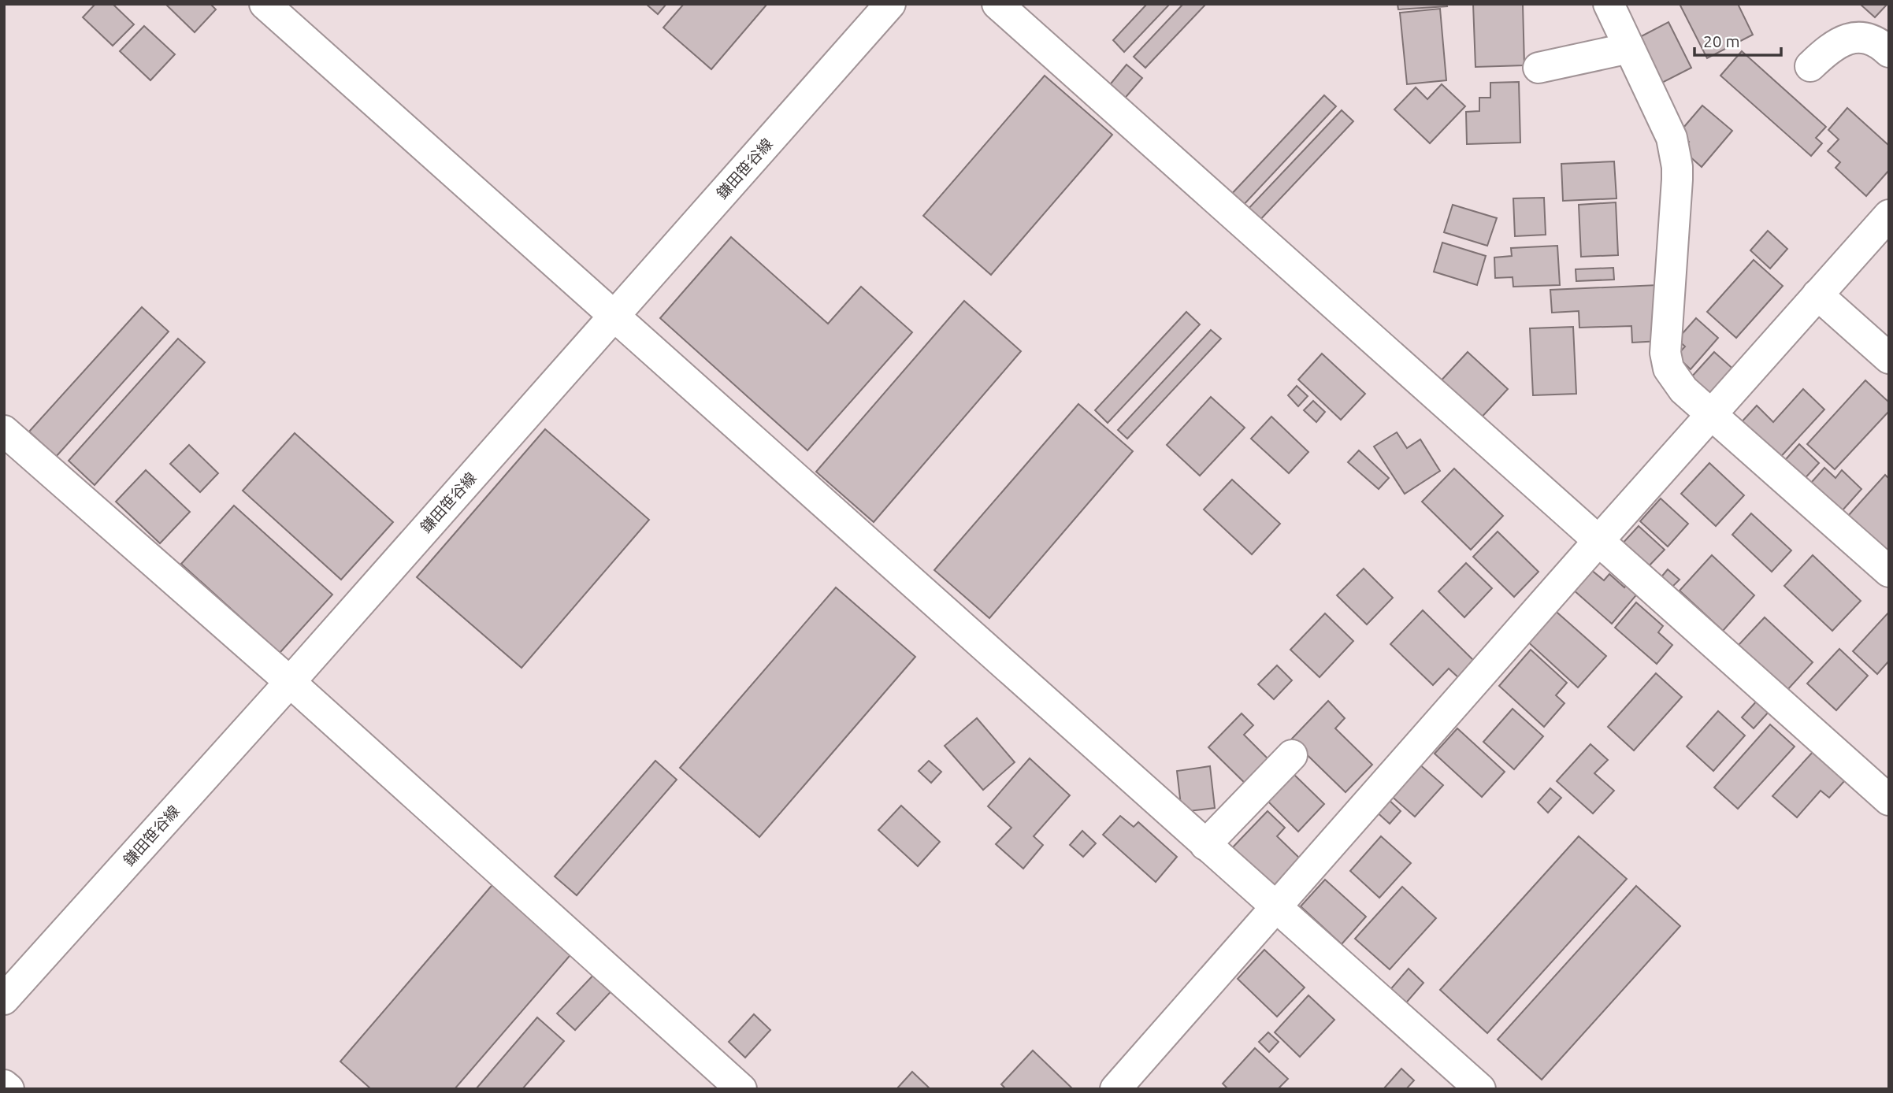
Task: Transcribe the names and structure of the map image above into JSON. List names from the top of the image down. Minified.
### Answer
{"streets":{"street":["鎌田笹谷線"]},"scale_bar":"20 m"}
